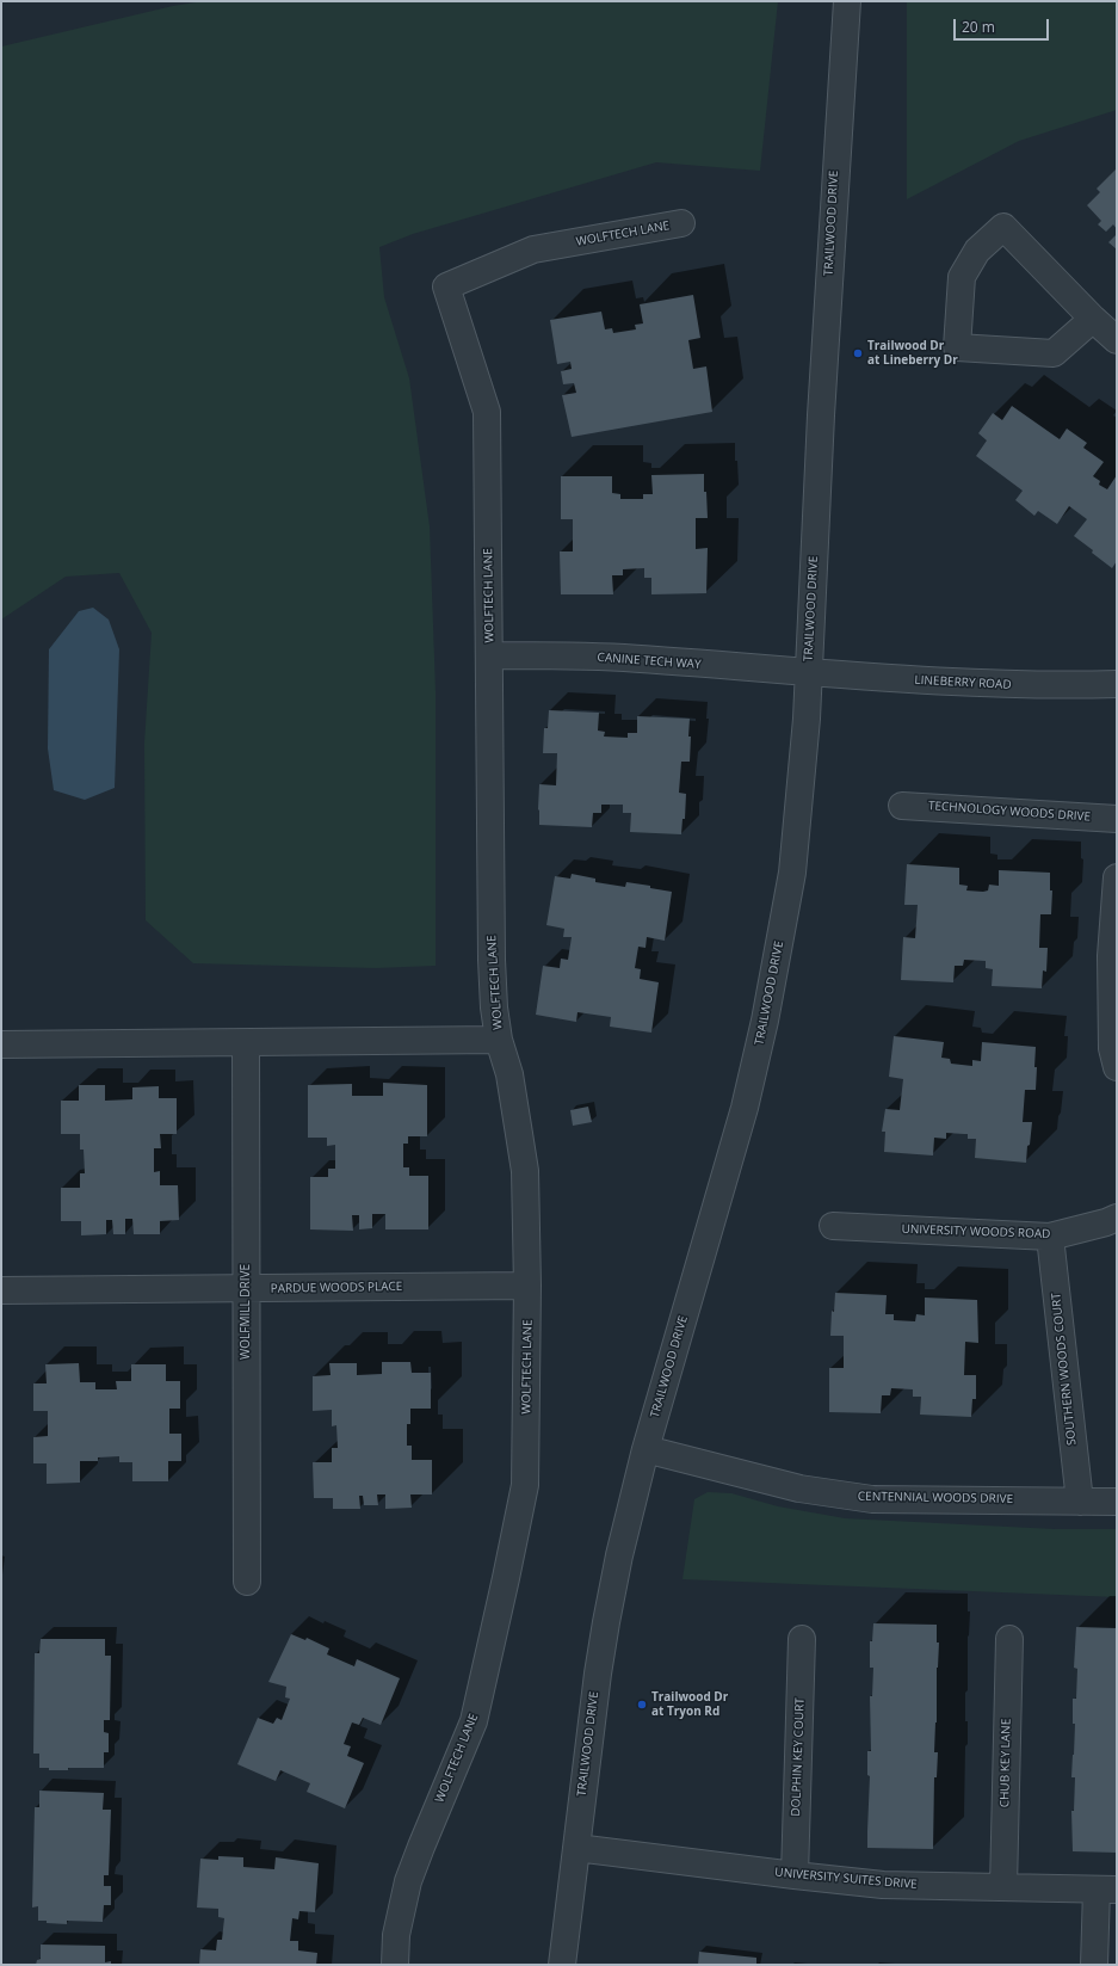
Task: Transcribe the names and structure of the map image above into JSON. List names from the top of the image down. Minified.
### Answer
{"streets":{"street":["TRAILWOOD DRIVE","WOLFTECH LANE","CANINE TECH WAY","LINEBERRY ROAD","TECHNOLOGY WOODS DRIVE","UNIVERSITY WOODS ROAD","PARDUE WOODS PLACE","WOLFMILL DRIVE","SOUTHERN WOODS COURT","CENTENNIAL WOODS DRIVE","DOLPHIN KEY COURT","CHUB KEY LANE","UNIVERSITY SUITES DRIVE"]},"crossings":[["TRAILWOOD DRIVE","CANINE TECH WAY"],["TRAILWOOD DRIVE","LINEBERRY ROAD"],["TRAILWOOD DRIVE","CENTENNIAL WOODS DRIVE"],["TRAILWOOD DRIVE","UNIVERSITY SUITES DRIVE"],["WOLFTECH LANE","CANINE TECH WAY"],["WOLFTECH LANE","PARDUE WOODS PLACE"],["CANINE TECH WAY","LINEBERRY ROAD"],["UNIVERSITY WOODS ROAD","SOUTHERN WOODS COURT"],["PARDUE WOODS PLACE","WOLFMILL DRIVE"],["SOUTHERN WOODS COURT","CENTENNIAL WOODS DRIVE"],["DOLPHIN KEY COURT","UNIVERSITY SUITES DRIVE"],["CHUB KEY LANE","UNIVERSITY SUITES DRIVE"]],"places":["Trailwood Dr at Lineberry Dr","Trailwood Dr at Tryon Rd"],"scale_bar":"20 m"}
